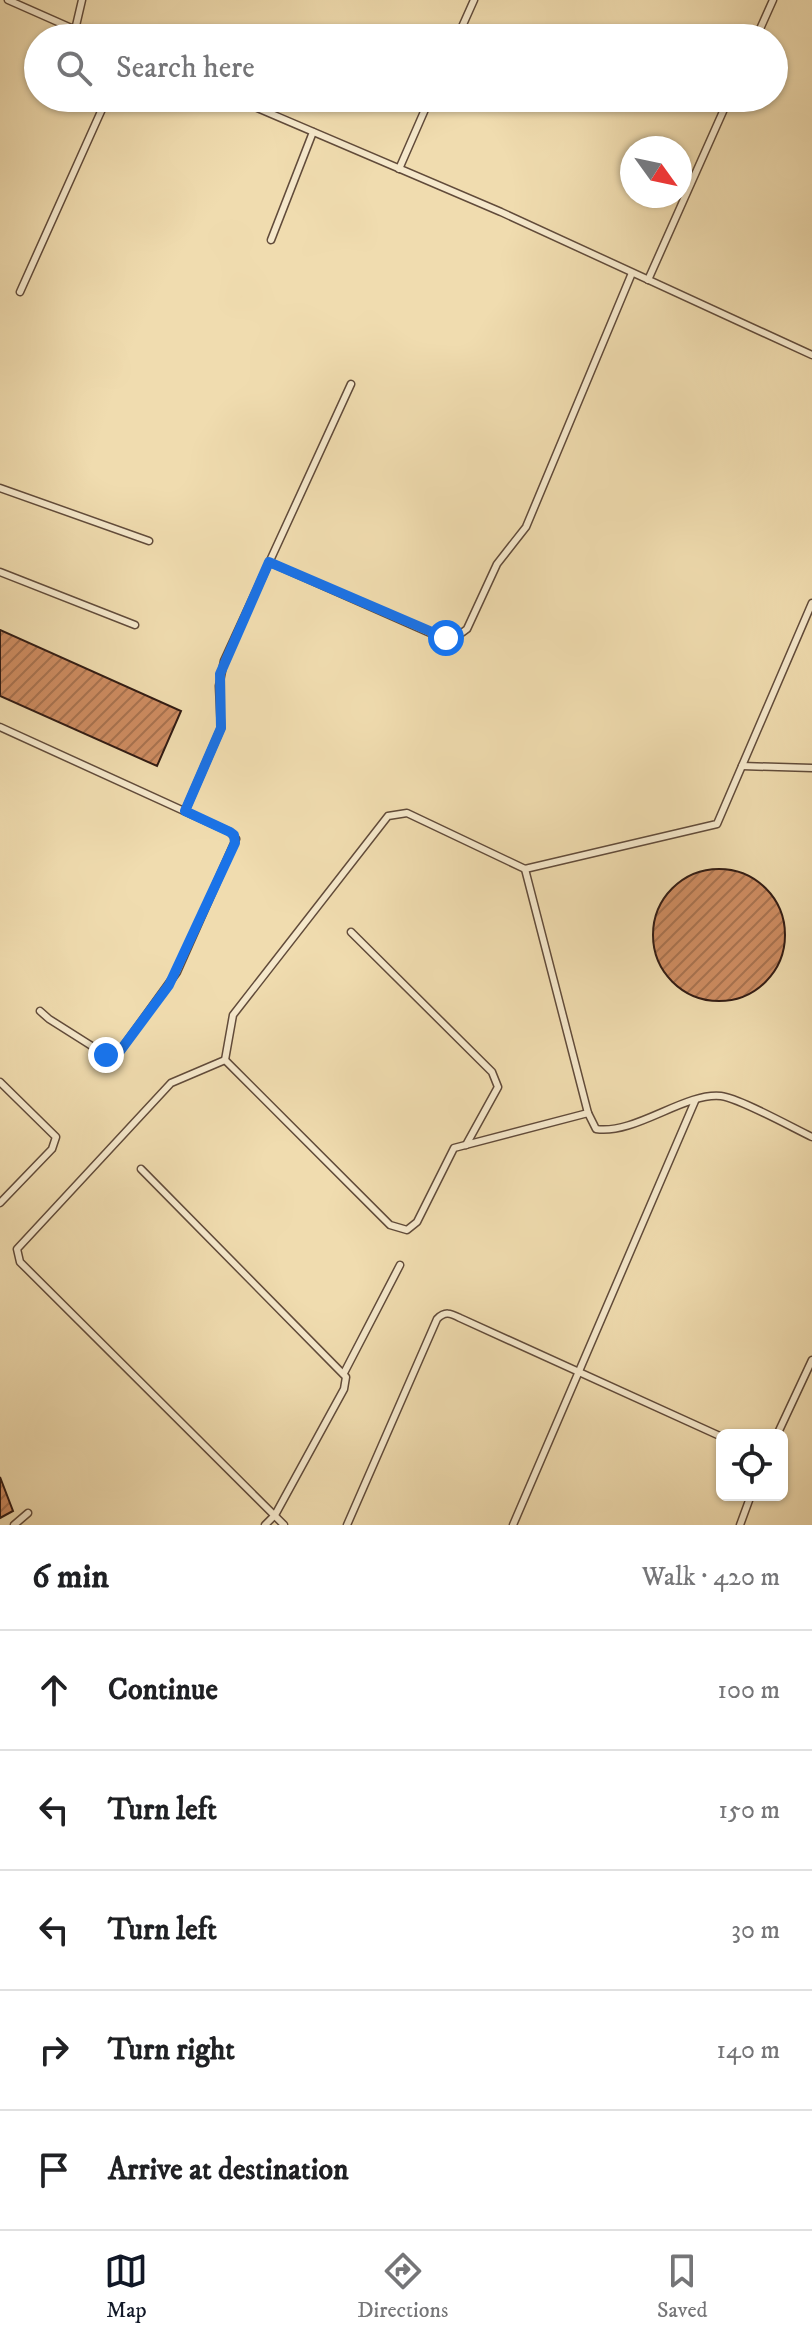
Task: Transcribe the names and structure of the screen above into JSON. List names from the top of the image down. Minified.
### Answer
{"north":"bottom right","page":{"search":"Search here","heading":["6 min","Walk · 420 m"],"list":[["Continue","100 m"],["Turn left","150 m"],["Turn left","30 m"],["Turn right","140 m"],"Arrive at destination"],"nav":["Map","Directions","Saved"]}}
